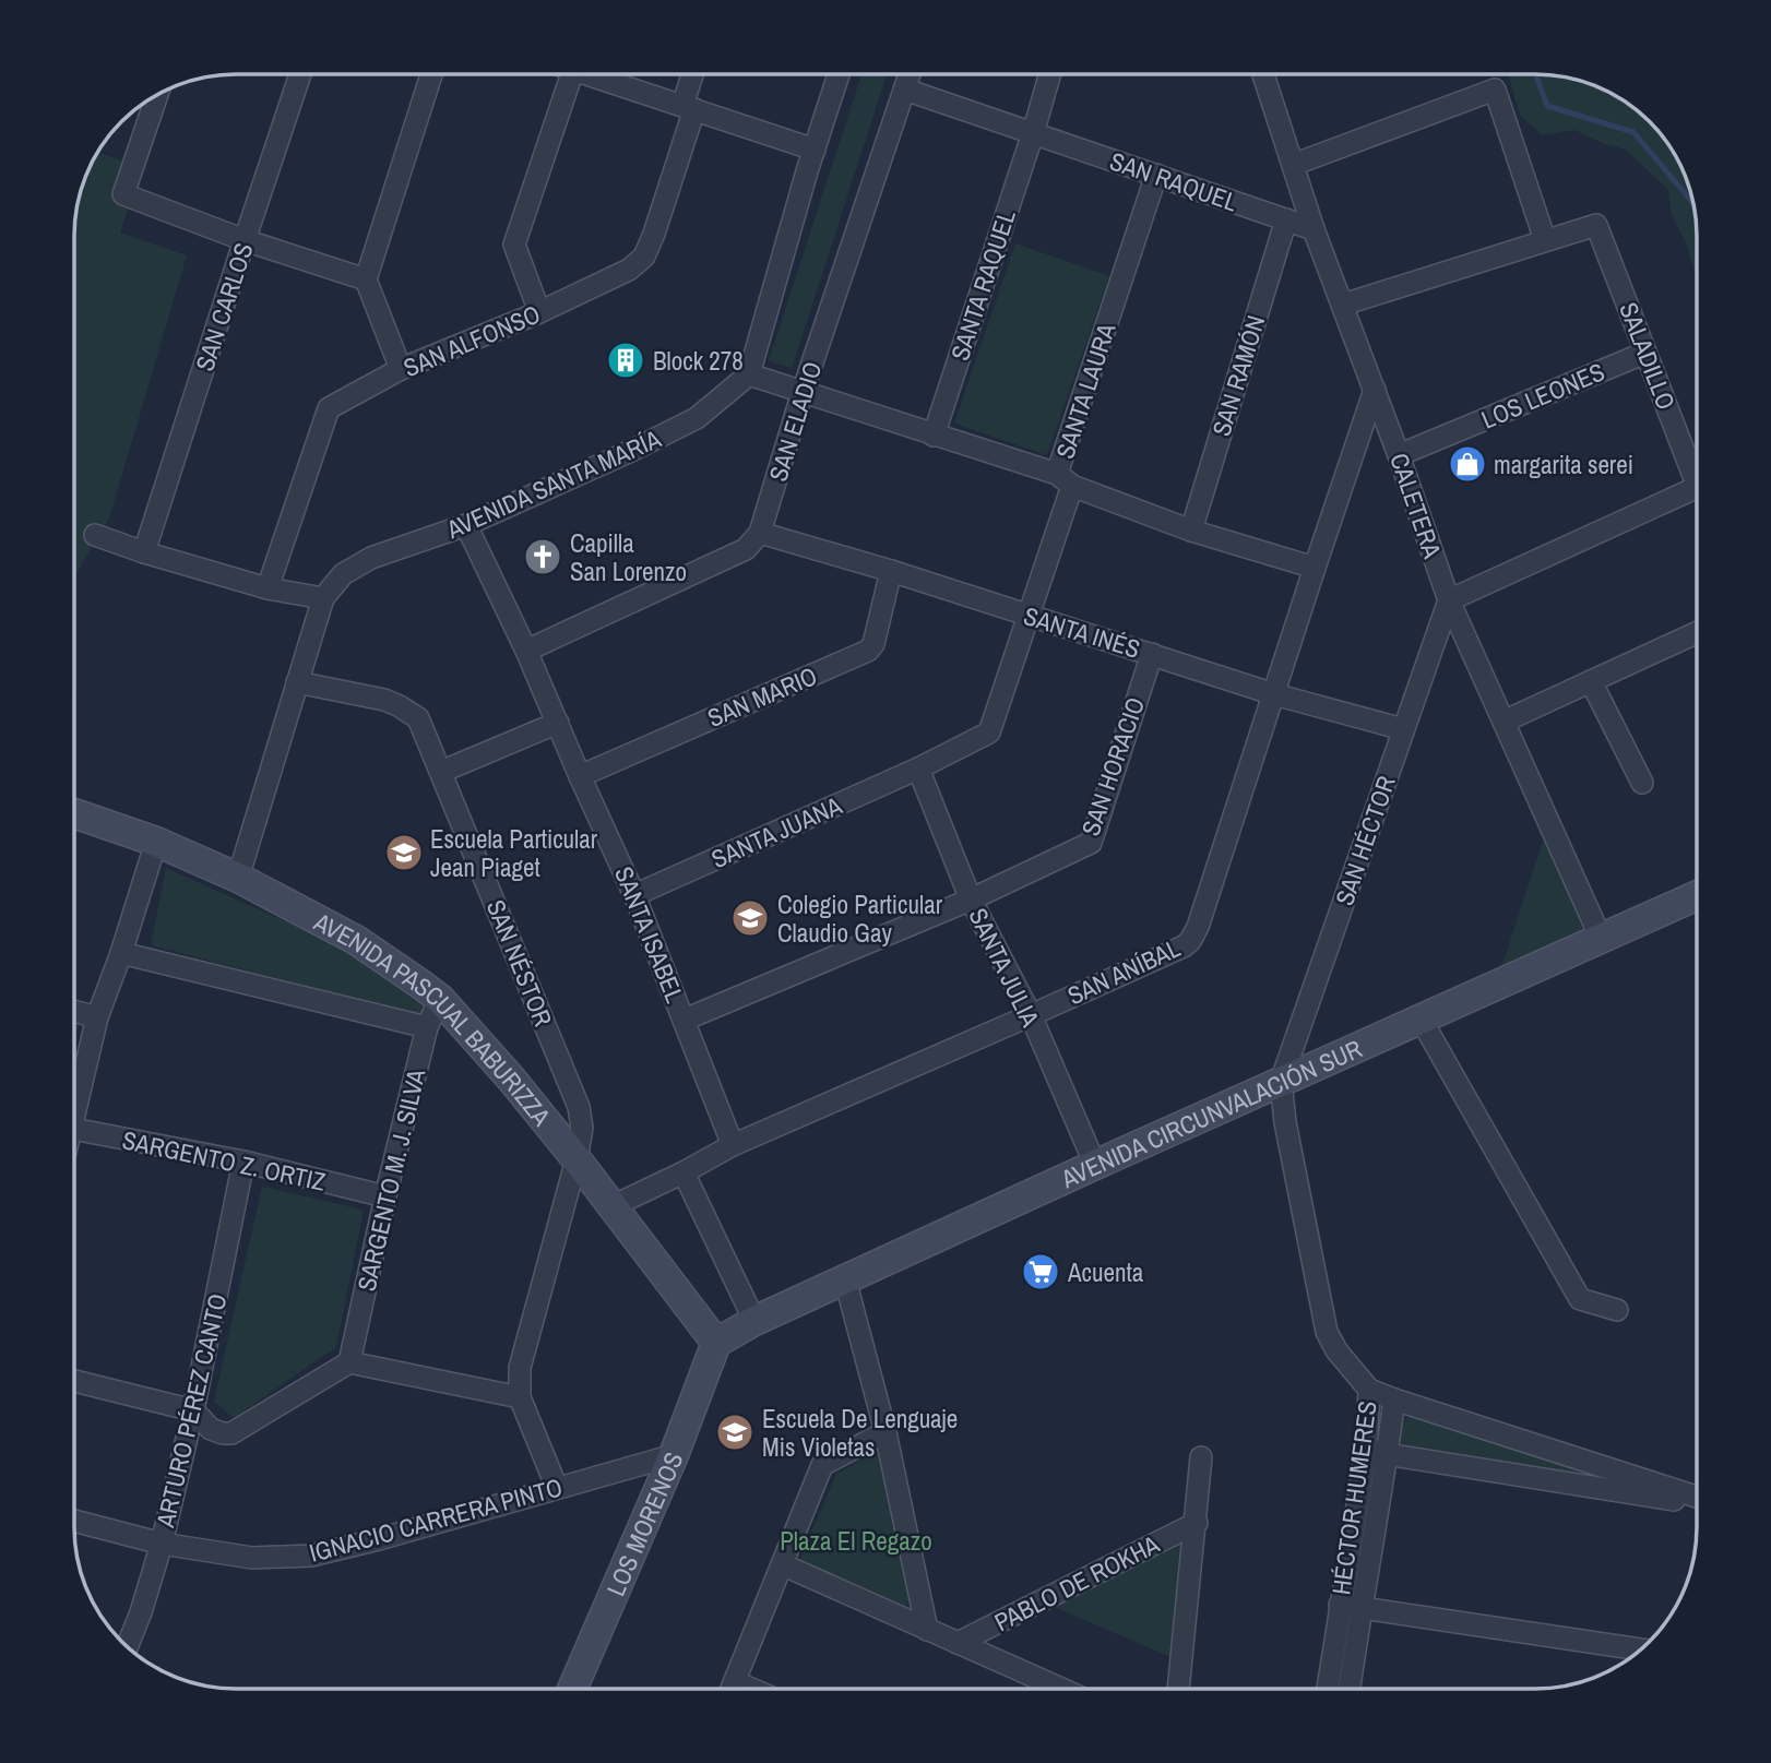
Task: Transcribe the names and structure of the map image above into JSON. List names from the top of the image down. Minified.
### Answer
{"streets":{"main road":["AVENIDA PASCUAL BABURIZZA","AVENIDA CIRCUNVALACIÓN SUR","LOS MORENOS"],"street":["SAN RAQUEL","SANTA RAQUEL","SAN CARLOS","SAN ALFONSO","SALADILLO","SAN RAMÓN","SANTA LAURA","LOS LEONES","SAN ELADIO","AVENIDA SANTA MARÍA","CALETERA","SANTA INÉS","SAN MARIO","SAN HORACIO","SANTA JUANA","SAN HÉCTOR","SANTA ISABEL","SAN NÉSTOR","SANTA JULIA","SAN ANÍBAL","SARGENTO Z. ORTIZ","SARGENTO M. J. SILVA","ARTURO PÉREZ CANTO","HÉCTOR HUMERES","IGNACIO CARRERA PINTO","PABLO DE ROKHA"]},"crossings":[["SAN RAQUEL","SANTA RAQUEL"],["SAN RAQUEL","SAN RAMÓN"],["SAN RAQUEL","SANTA LAURA"],["SAN RAQUEL","SAN ELADIO"],["SAN RAQUEL","CALETERA"],["SANTA RAQUEL","SANTA LAURA"],["SALADILLO","LOS LEONES"],["SALADILLO","CALETERA"],["SALADILLO","SAN HÉCTOR"],["SANTA LAURA","SAN ELADIO"],["SANTA LAURA","AVENIDA SANTA MARÍA"],["SANTA LAURA","SANTA JUANA"],["LOS LEONES","CALETERA"],["SAN ELADIO","SANTA INÉS"],["AVENIDA SANTA MARÍA","SANTA ISABEL"],["AVENIDA SANTA MARÍA","SAN NÉSTOR"],["AVENIDA SANTA MARÍA","AVENIDA PASCUAL BABURIZZA"],["CALETERA","SAN HÉCTOR"],["CALETERA","SAN ANÍBAL"],["CALETERA","AVENIDA CIRCUNVALACIÓN SUR"],["SANTA INÉS","SAN MARIO"],["SANTA INÉS","SAN HORACIO"],["SANTA INÉS","SANTA JUANA"],["SANTA INÉS","SAN HÉCTOR"],["SANTA INÉS","SAN ANÍBAL"],["SAN MARIO","SANTA ISABEL"],["SAN HORACIO","SANTA ISABEL"],["SAN HORACIO","SANTA JULIA"],["SANTA JUANA","SANTA ISABEL"],["SANTA JUANA","SANTA JULIA"],["SAN HÉCTOR","AVENIDA CIRCUNVALACIÓN SUR"],["SAN HÉCTOR","HÉCTOR HUMERES"],["SANTA ISABEL","SANTA JULIA"],["SAN NÉSTOR","AVENIDA PASCUAL BABURIZZA"],["SANTA JULIA","SAN ANÍBAL"],["SANTA JULIA","AVENIDA CIRCUNVALACIÓN SUR"],["SAN ANÍBAL","AVENIDA PASCUAL BABURIZZA"],["AVENIDA PASCUAL BABURIZZA","AVENIDA CIRCUNVALACIÓN SUR"],["AVENIDA PASCUAL BABURIZZA","SARGENTO M. J. SILVA"],["AVENIDA PASCUAL BABURIZZA","LOS MORENOS"],["AVENIDA CIRCUNVALACIÓN SUR","HÉCTOR HUMERES"],["AVENIDA CIRCUNVALACIÓN SUR","LOS MORENOS"],["SARGENTO Z. ORTIZ","SARGENTO M. J. SILVA"],["SARGENTO Z. ORTIZ","ARTURO PÉREZ CANTO"],["ARTURO PÉREZ CANTO","IGNACIO CARRERA PINTO"],["IGNACIO CARRERA PINTO","LOS MORENOS"]],"parks":["Plaza El Regazo"],"places":{"building":["Block 278"],"shop":["margarita serei"],"church":["Capilla San Lorenzo"],"school or university":["Escuela Particular Jean Piaget","Colegio Particular Claudio Gay","Escuela De Lenguaje Mis Violetas"],"supermarket":["Acuenta"]}}
